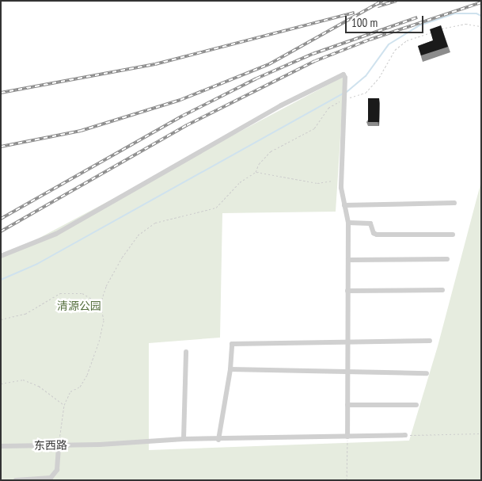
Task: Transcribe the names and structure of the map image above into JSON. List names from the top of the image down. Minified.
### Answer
{"streets":{"street":["东西路"]},"parks":["清源公园"],"scale_bar":"100 m"}
